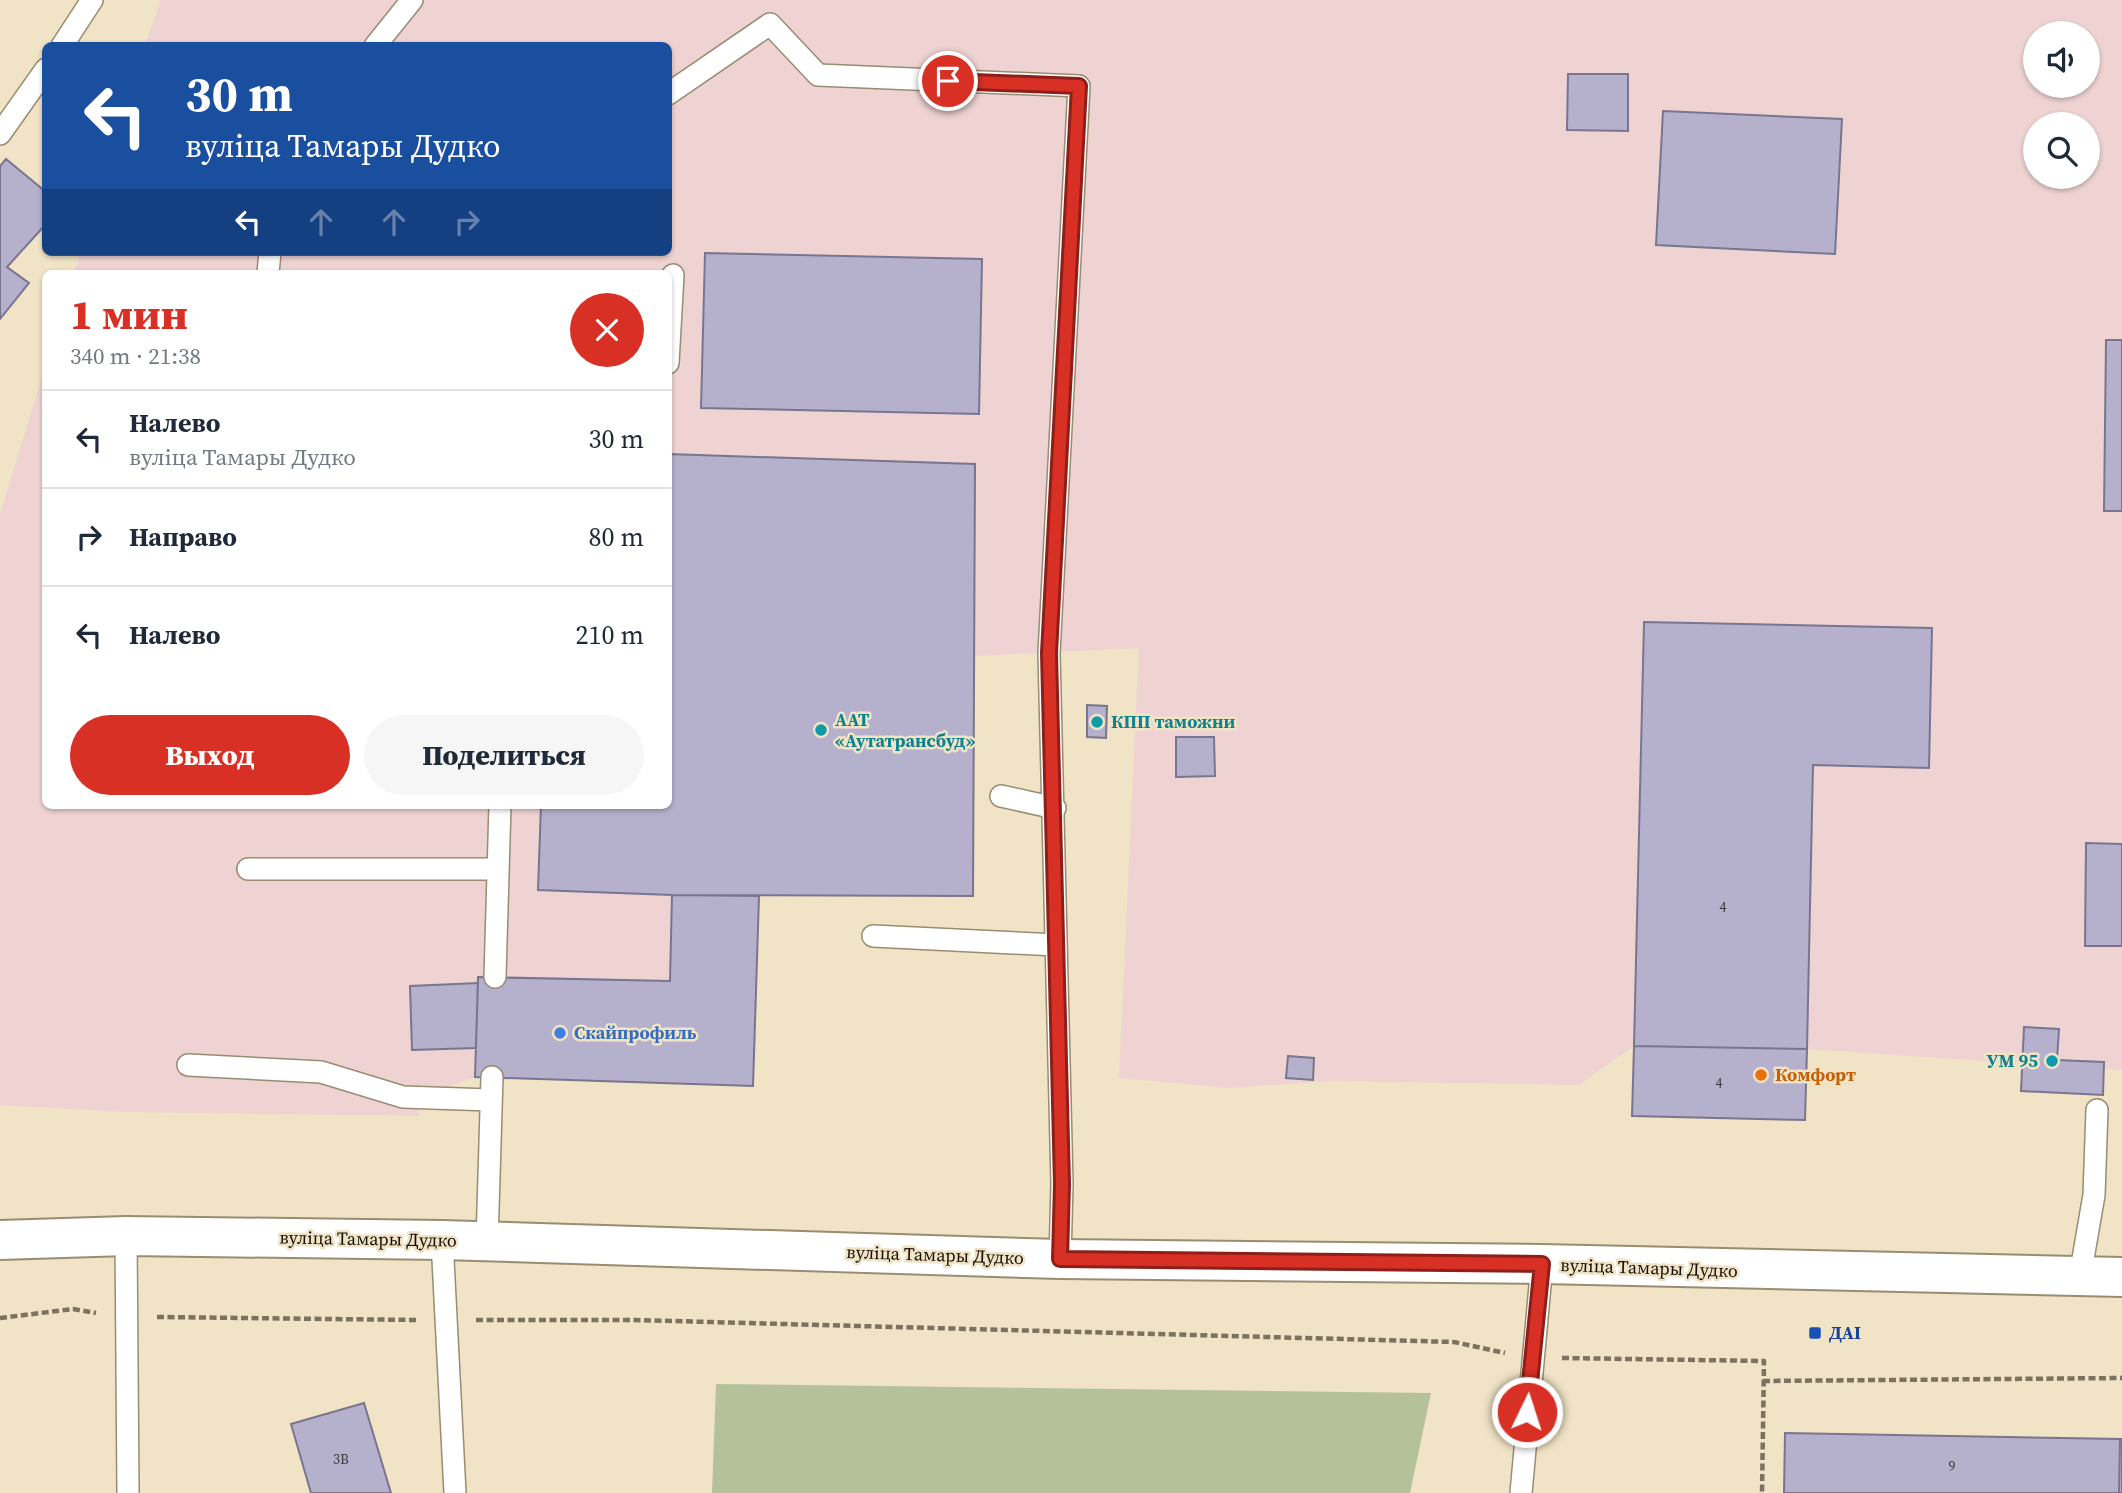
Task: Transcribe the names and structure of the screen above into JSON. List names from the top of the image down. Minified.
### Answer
{"streets":{"street":["вуліца Тамары Дудко"]},"places":{"other":["КПП таможни","ААТ «Аутатрансбуд»","Скайпрофиль","УМ 95","Комфорт"],"transit":["ДАІ"]},"house_numbers":["4","4","3В","9"],"page":{"turn":["30 m","вуліца Тамары Дудко"],"heading":["1 мин","340 m · 21:38"],"list":[{"name":"Налево","note":"вуліца Тамары Дудко","value":"30 m"},{"name":"Направо","value":"80 m"},{"name":"Налево","value":"210 m"}],"buttons":["Выход","Поделиться"]}}
